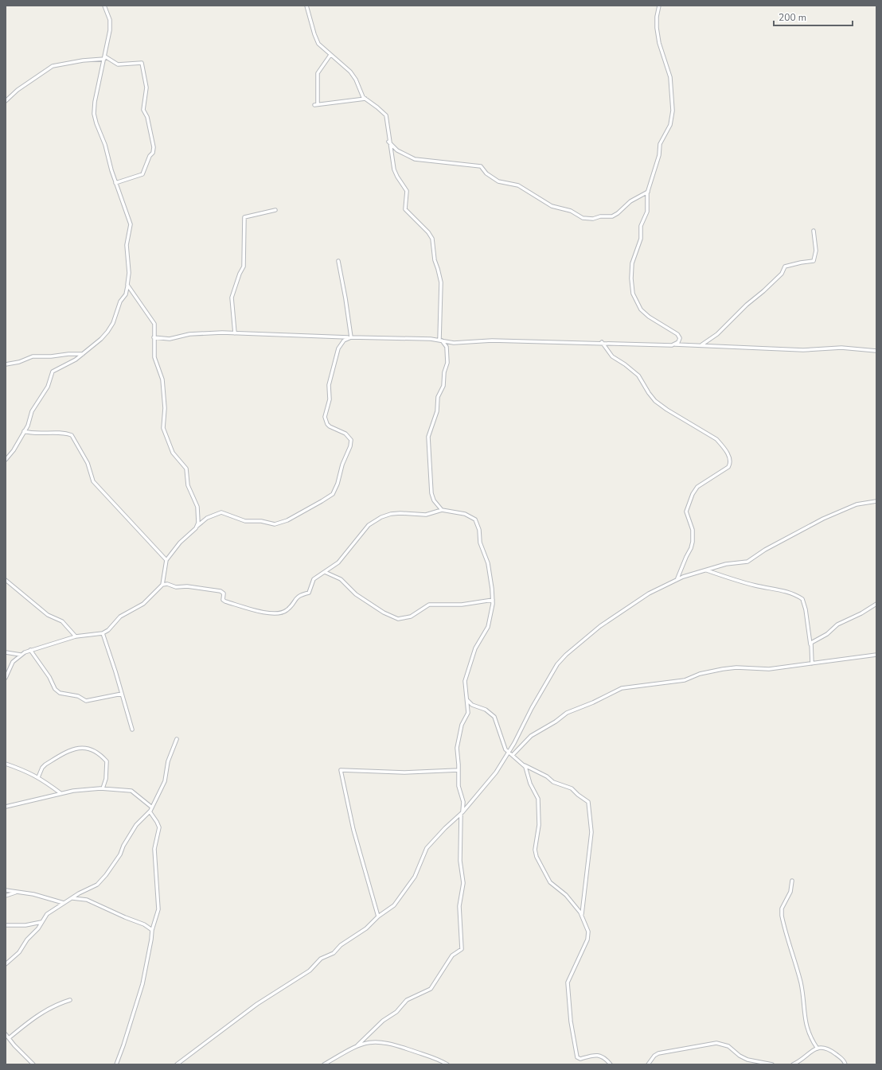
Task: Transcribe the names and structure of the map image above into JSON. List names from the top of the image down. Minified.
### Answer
{"scale_bar":"200 m"}
